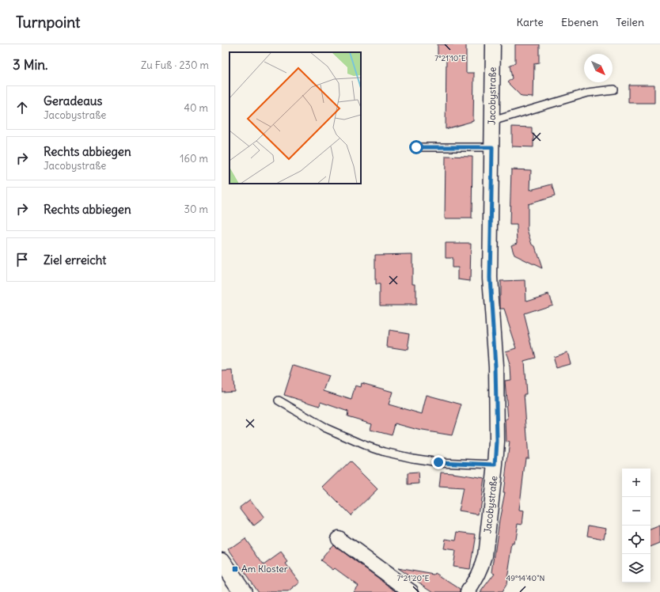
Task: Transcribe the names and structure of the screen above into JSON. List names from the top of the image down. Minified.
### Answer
{"streets":{"street":["Jacobystraße"]},"places":{"transit":["Am Kloster"]},"north":"bottom right","page":{"header":"Turnpoint","nav":["Karte","Ebenen","Teilen"],"heading":["3 Min.","Zu Fuß · 230 m"],"list":[["Geradeaus","Jacobystraße","40 m"],["Rechts abbiegen","Jacobystraße","160 m"],["Rechts abbiegen","30 m"],"Ziel erreicht"],"map_buttons":["+","−"]},"coordinates":["7°21'10\"E","49°14'40\"N","7°21'20\"E"]}
